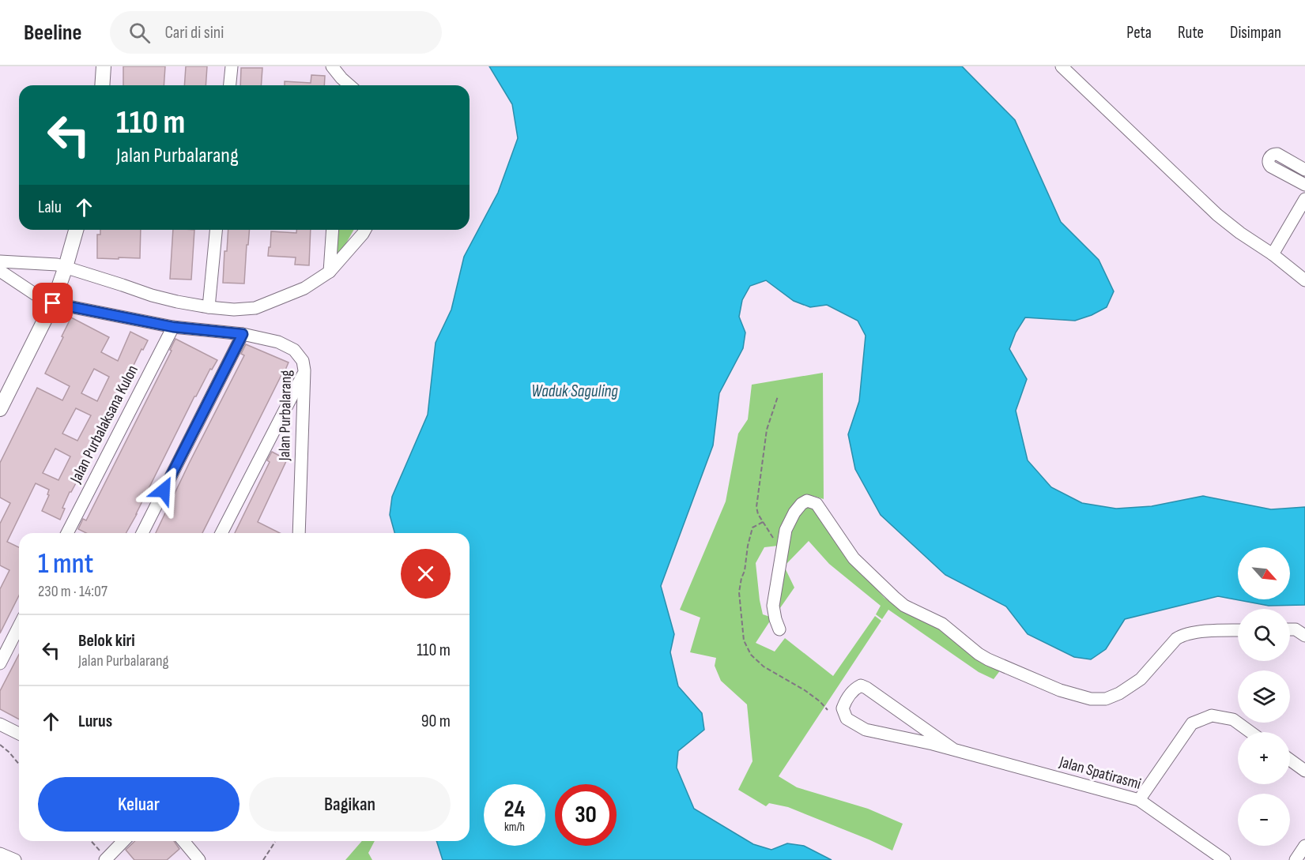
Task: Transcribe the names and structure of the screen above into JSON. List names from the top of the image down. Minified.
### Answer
{"streets":{"street":["Jalan Purbalarang","Jalan Purbalaksana Kulon","Jalan Spatirasmi"]},"crossings":[["Jalan Purbalarang","Jalan Purbalaksana Kulon"]],"water":["Waduk Saguling"],"north":"bottom right","page":{"header":"Beeline","search":"Cari di sini","nav":["Peta","Rute","Disimpan"],"turn":["110 m","Jalan Purbalarang"],"then":"Lalu","heading":["1 mnt","230 m · 14:07"],"map_buttons":["+","−"],"list":[{"name":"Belok kiri","note":"Jalan Purbalarang","value":"110 m"},{"name":"Lurus","value":"90 m"}],"buttons":["Keluar","Bagikan"],"speed":"24 km/h","limit":"30"}}
